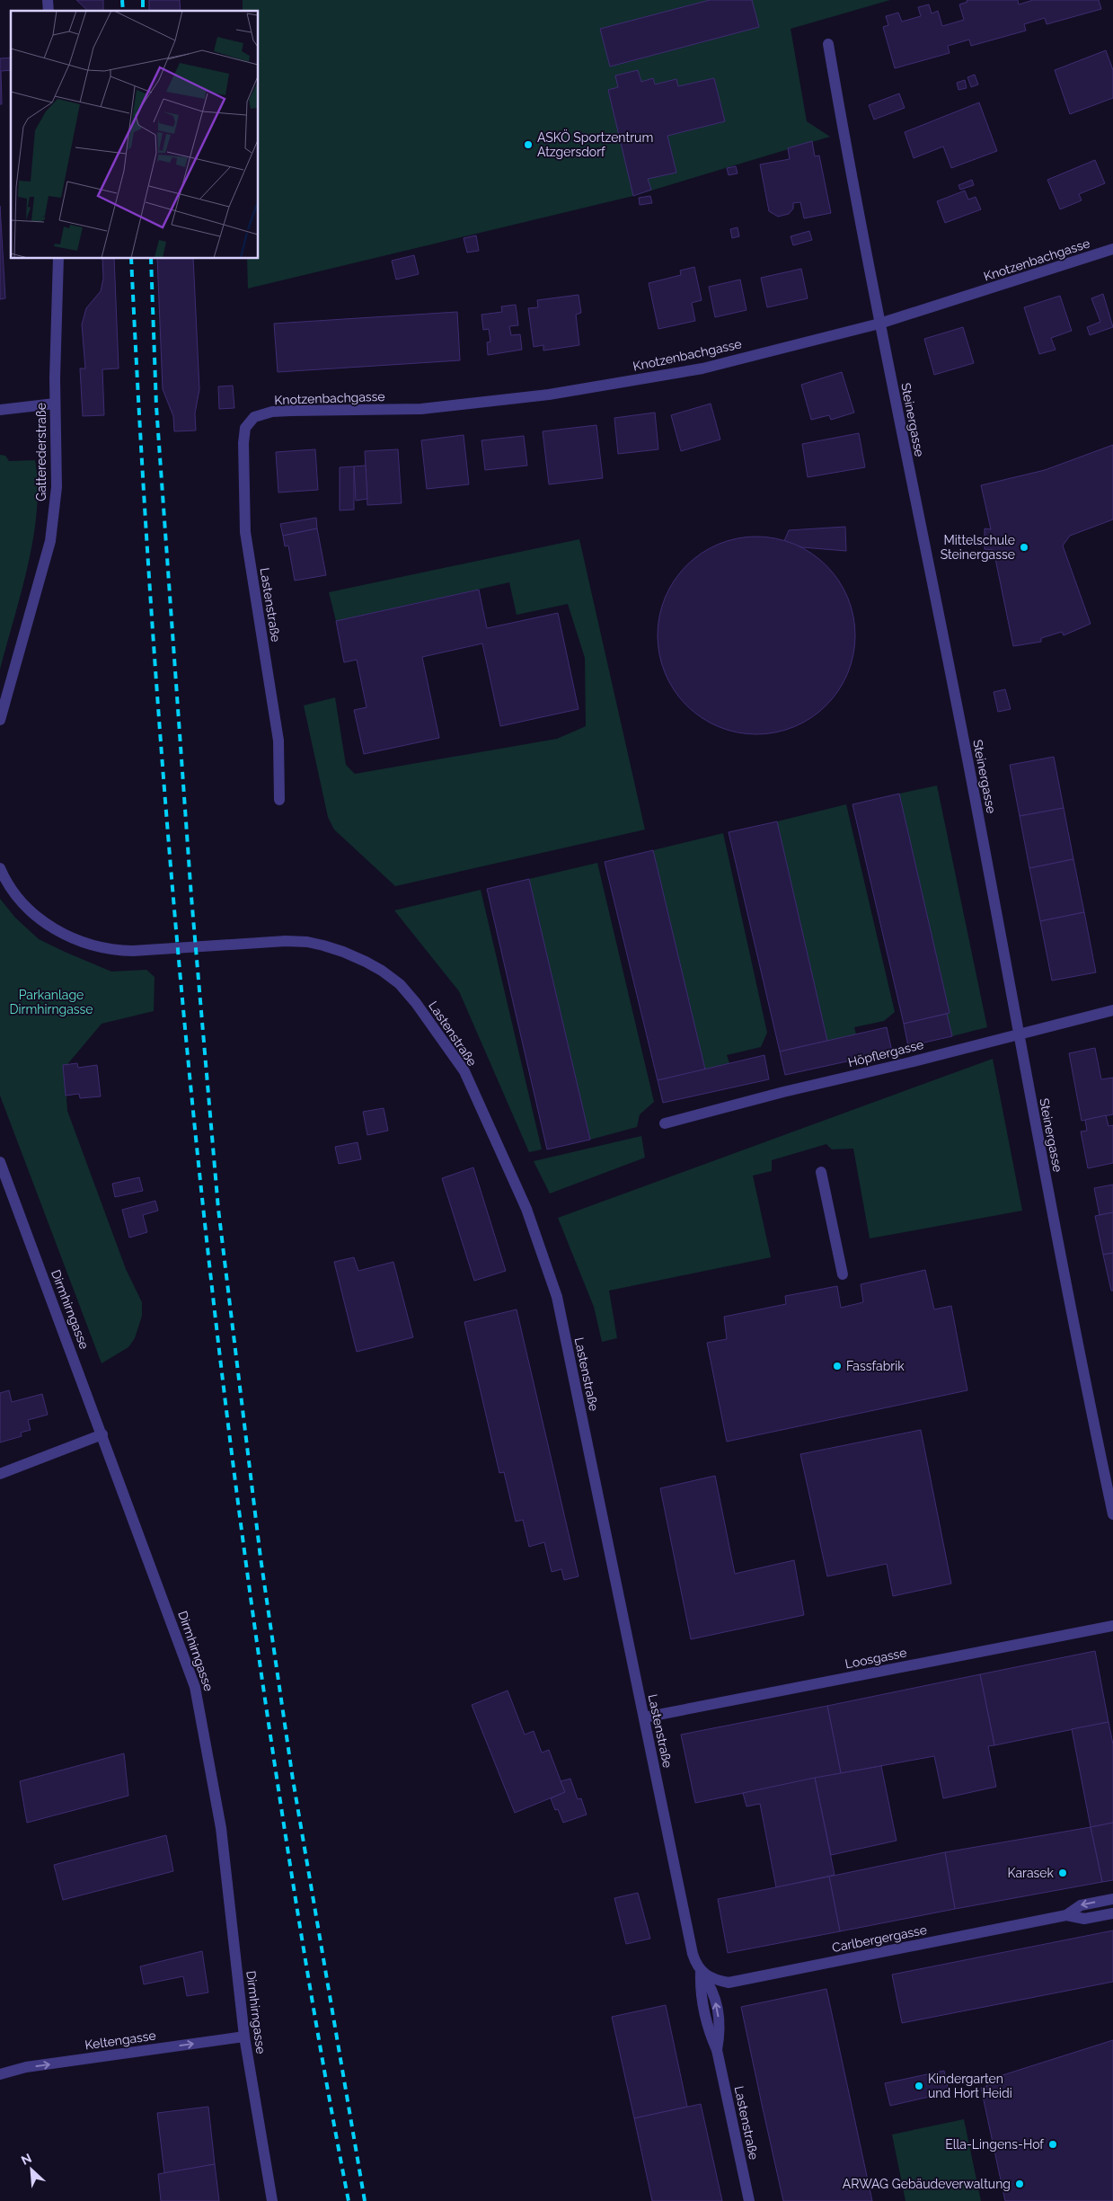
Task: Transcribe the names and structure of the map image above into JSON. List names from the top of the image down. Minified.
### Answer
{"streets":{"street":["Knotzenbachgasse","Steinergasse","Gatterederstraße","Lastenstraße","Höpflergasse","Dirmhirngasse","Loosgasse","Carlbergergasse","Keltengasse"]},"crossings":[["Knotzenbachgasse","Steinergasse"],["Knotzenbachgasse","Lastenstraße"],["Steinergasse","Höpflergasse"],["Lastenstraße","Loosgasse"],["Lastenstraße","Carlbergergasse"],["Dirmhirngasse","Keltengasse"]],"one_way":["Keltengasse"],"parks":["Parkanlage Dirmhirngasse"],"places":["ASKÖ Sportzentrum Atzgersdorf","Mittelschule Steinergasse","Fassfabrik","Karasek","Kindergarten und Hort Heidi","Ella-Lingens-Hof","ARWAG Gebäudeverwaltung"],"north":"top left"}
